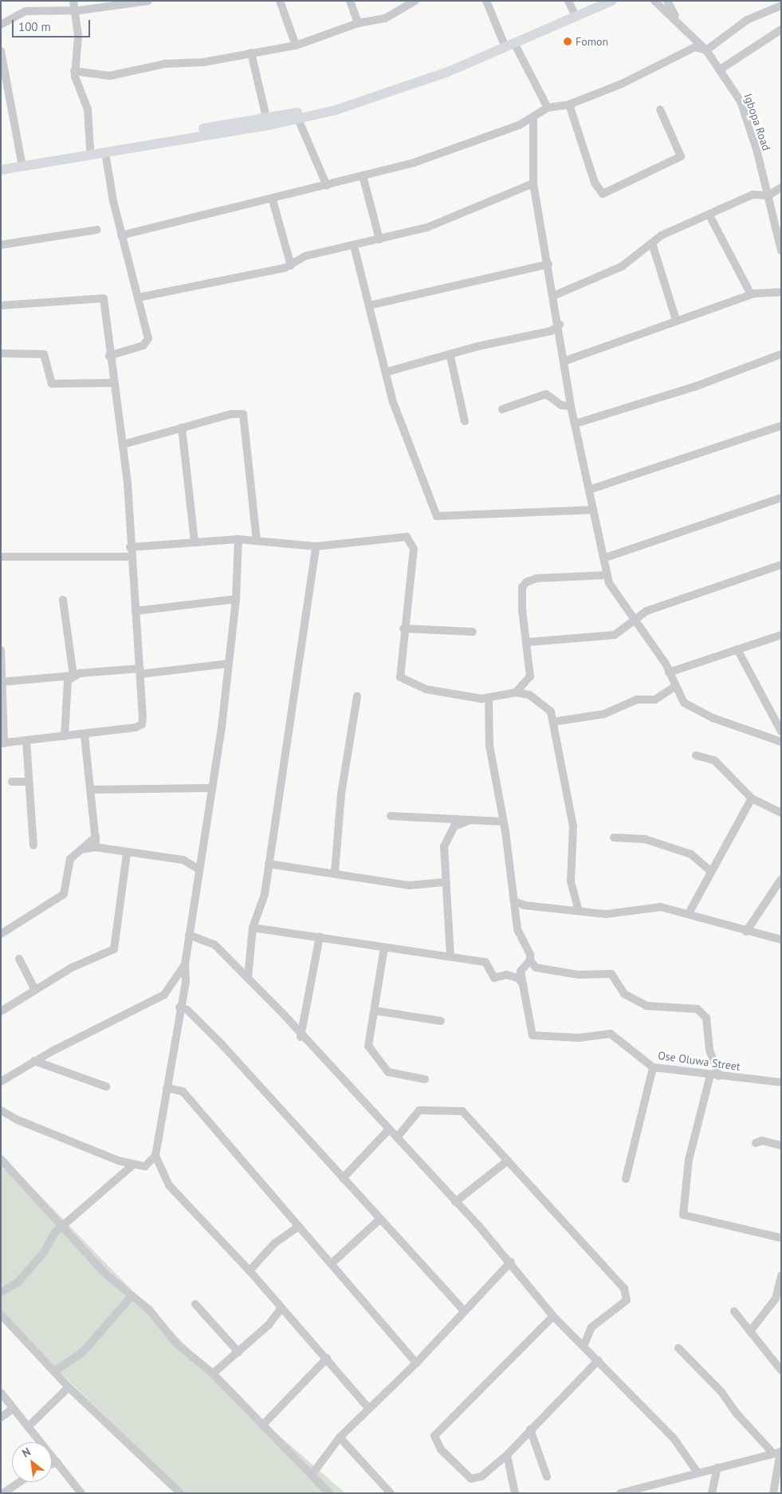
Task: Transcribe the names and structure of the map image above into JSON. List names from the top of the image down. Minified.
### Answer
{"streets":{"street":["Igbopa Road","Ose Oluwa Street"]},"places":["Fomon"],"scale_bar":"100 m","north":"top left"}
